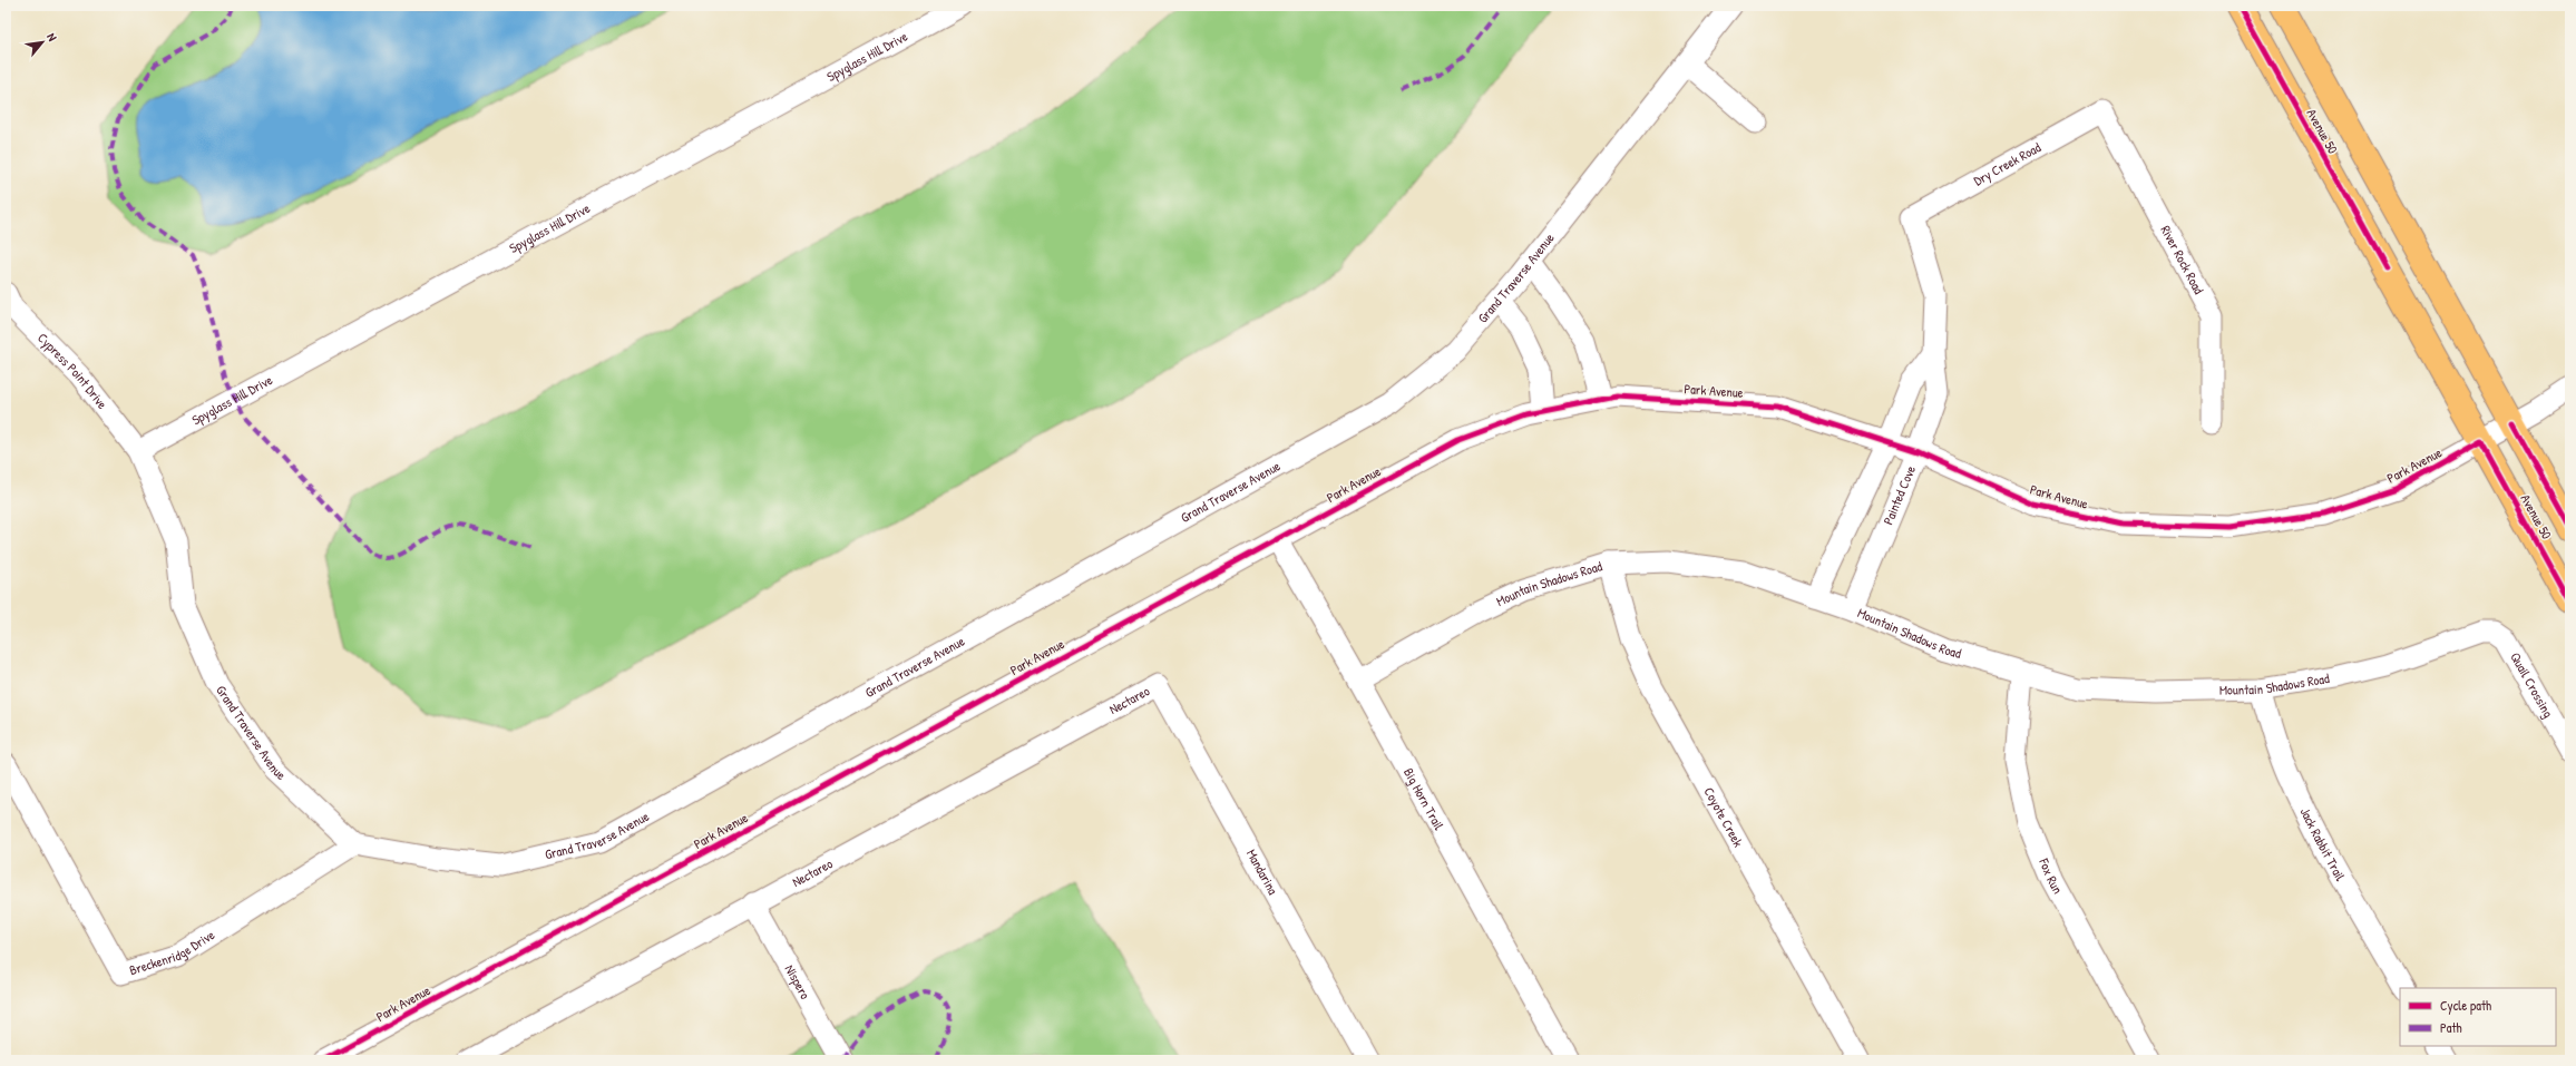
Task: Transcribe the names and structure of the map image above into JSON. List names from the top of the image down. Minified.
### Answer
{"streets":{"main road":["Avenue 50"],"street":["Spyglass Hill Drive","Dry Creek Road","River Rock Road","Grand Traverse Avenue","Cypress Point Drive","Park Avenue","Painted Cove","Mountain Shadows Road","Quail Crossing","Nectareo","Big Horn Trail","Coyote Creek","Jack Rabbit Trail","Mandarina","Fox Run","Breckenridge Drive","Nispero"]},"crossings":[["Spyglass Hill Drive","Grand Traverse Avenue"],["Spyglass Hill Drive","Cypress Point Drive"],["Avenue 50","Park Avenue"],["Dry Creek Road","River Rock Road"],["Dry Creek Road","Painted Cove"],["Grand Traverse Avenue","Cypress Point Drive"],["Grand Traverse Avenue","Breckenridge Drive"],["Park Avenue","Painted Cove"],["Park Avenue","Big Horn Trail"],["Painted Cove","Mountain Shadows Road"],["Mountain Shadows Road","Quail Crossing"],["Mountain Shadows Road","Big Horn Trail"],["Mountain Shadows Road","Coyote Creek"],["Mountain Shadows Road","Jack Rabbit Trail"],["Mountain Shadows Road","Fox Run"],["Nectareo","Mandarina"],["Nectareo","Nispero"]],"legend":["Cycle path","Path"],"north":"top right"}
